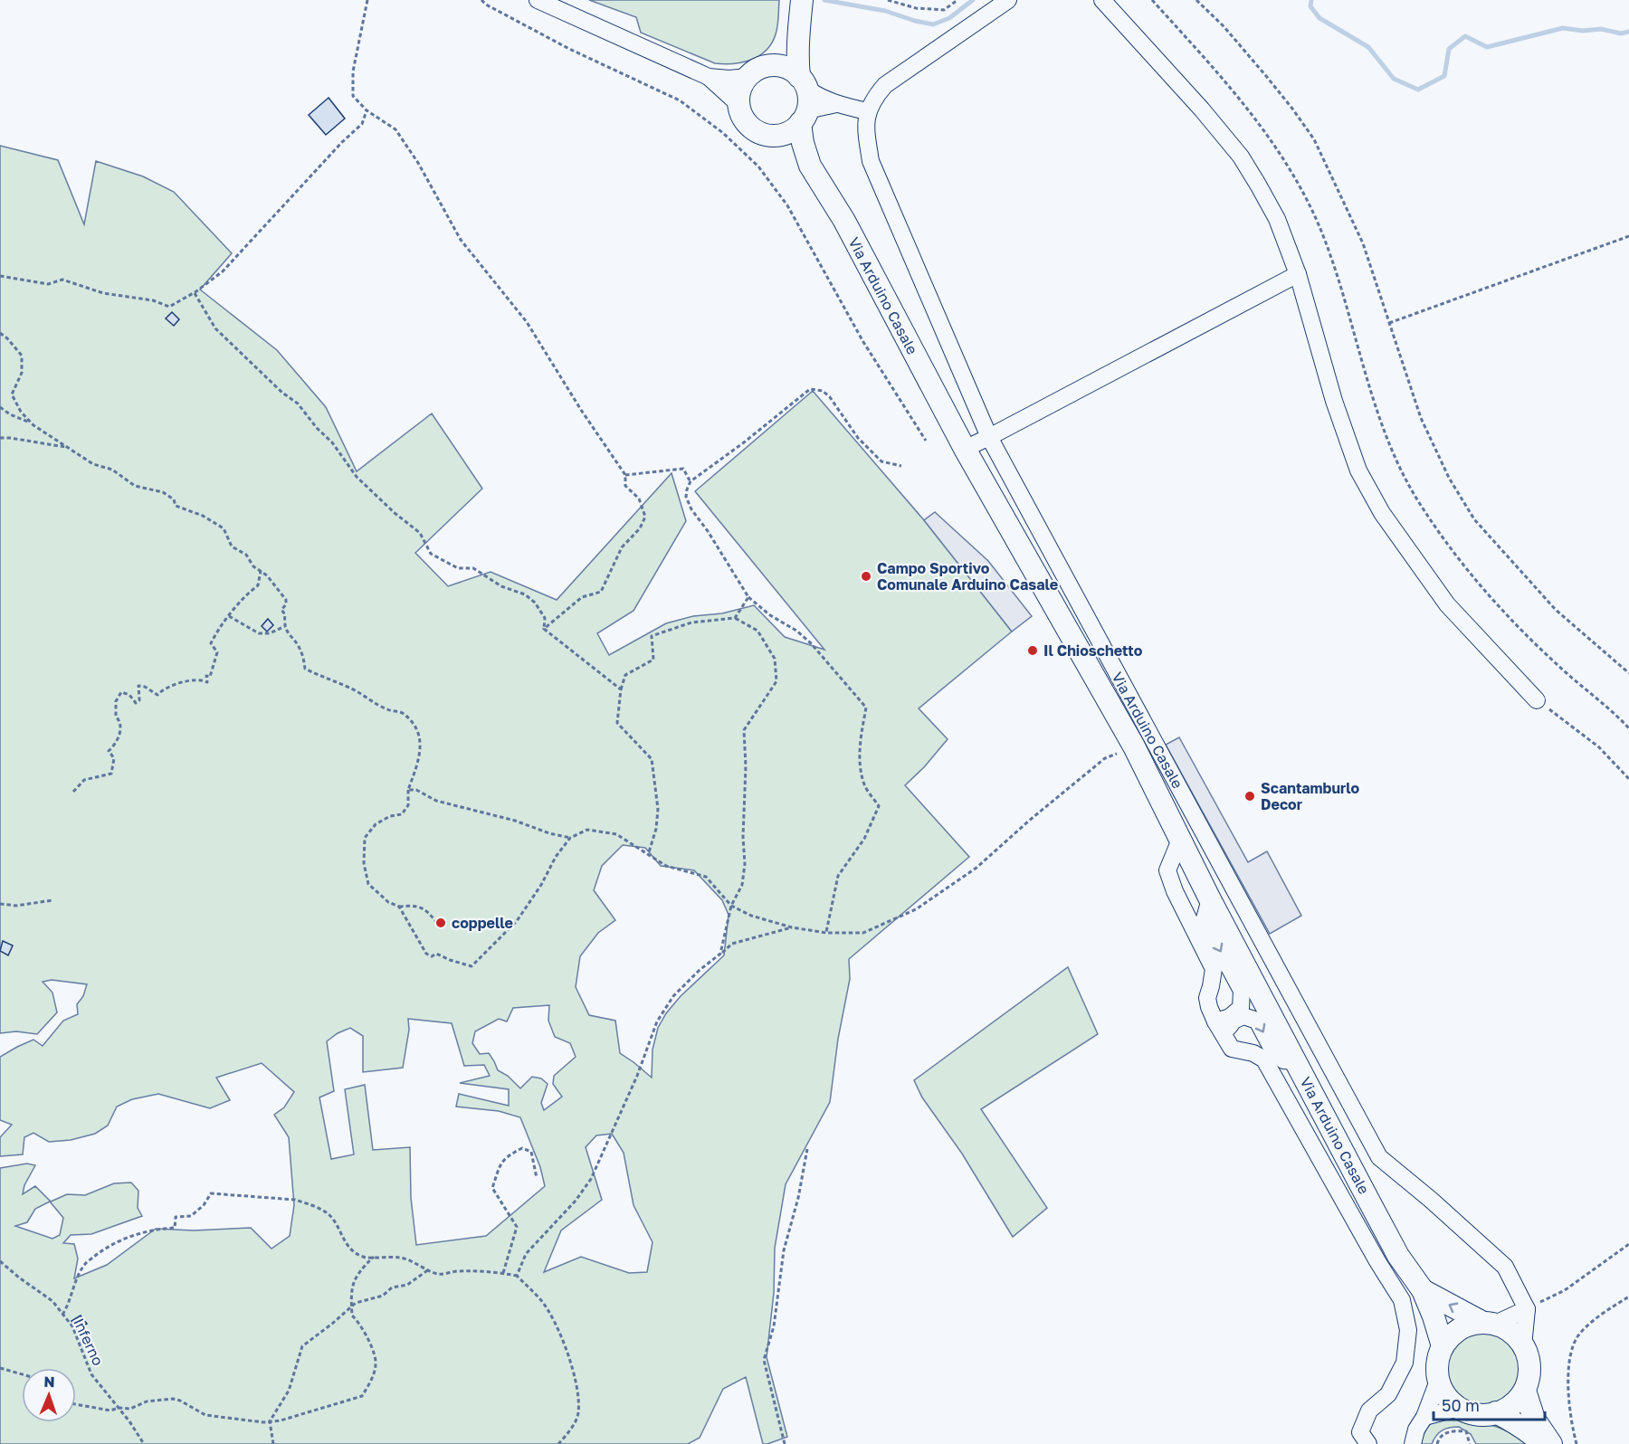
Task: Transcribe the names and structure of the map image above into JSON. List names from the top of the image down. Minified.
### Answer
{"streets":{"main road":["Via Arduino Casale"],"path":["Inferno"]},"places":["Campo Sportivo Comunale Arduino Casale","Il Chioschetto","Scantamburlo Decor","coppelle"],"scale_bar":"50 m","north":"top"}
